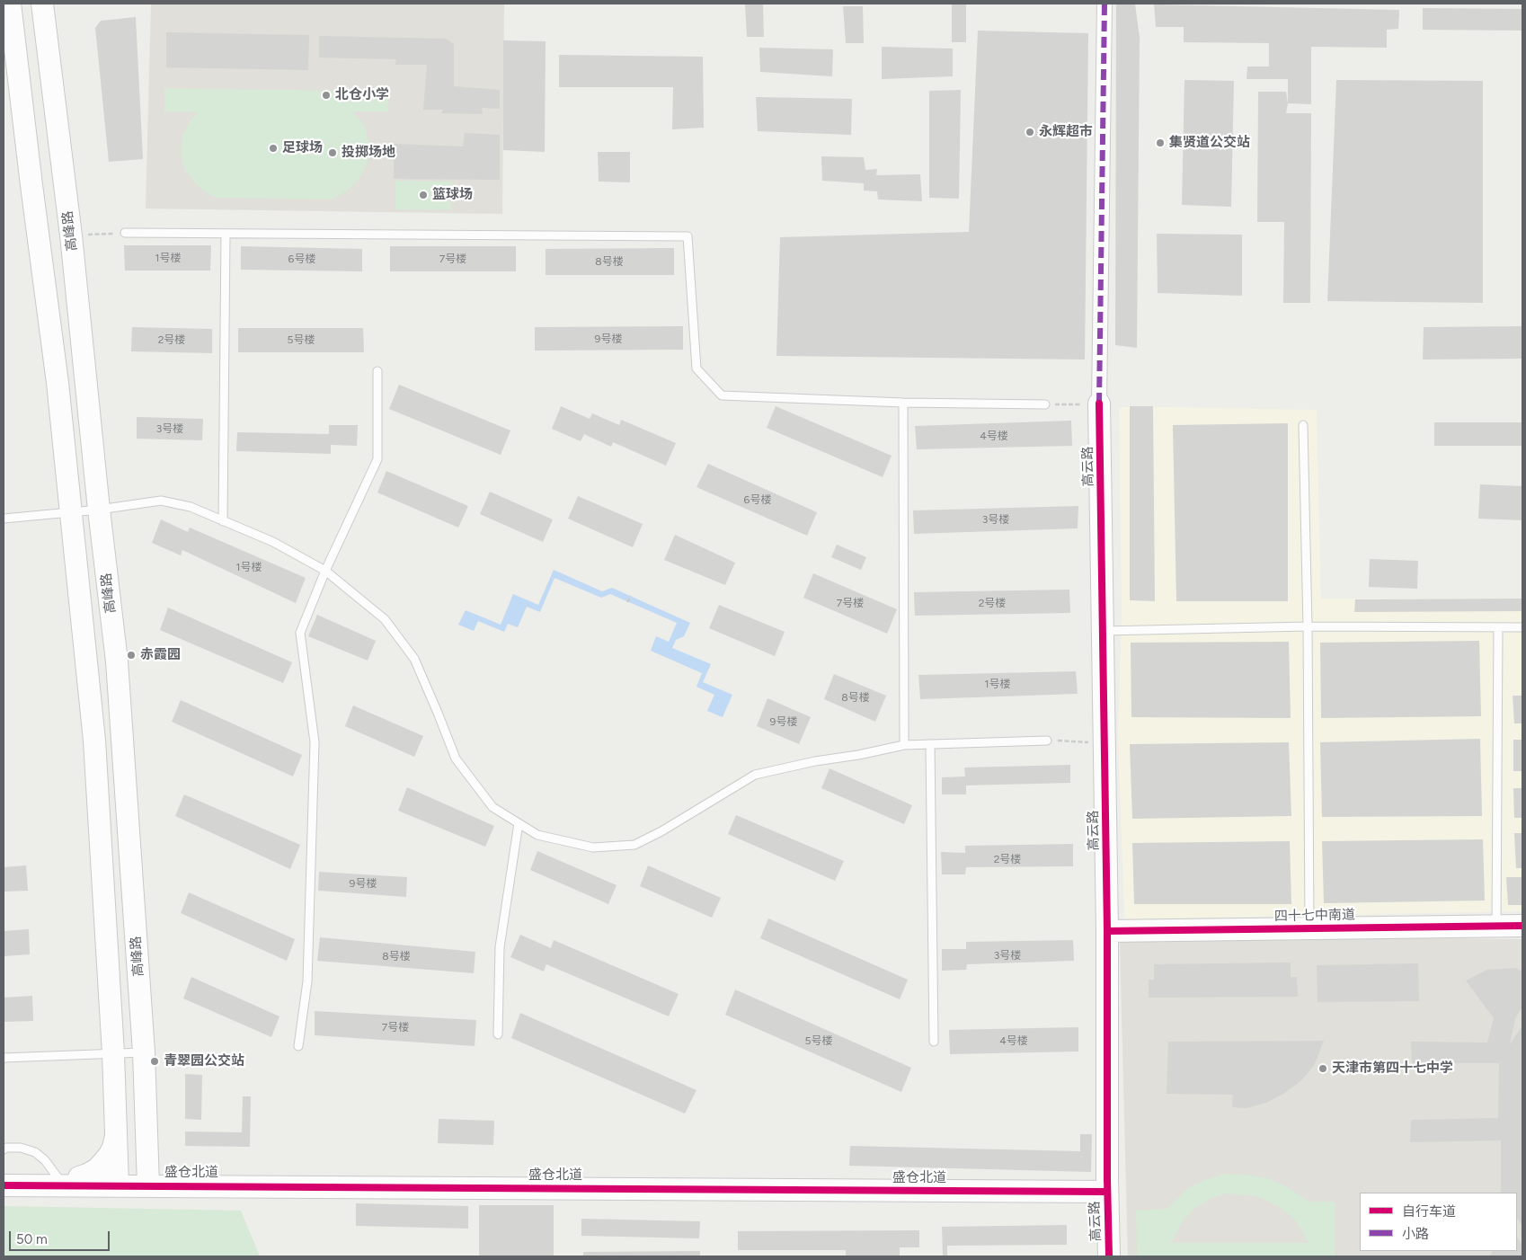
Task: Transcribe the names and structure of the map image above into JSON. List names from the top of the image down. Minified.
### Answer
{"streets":{"street":["高峰路","高云路","四十七中南道","盛仓北道"]},"crossings":[["高峰路","盛仓北道"],["高云路","四十七中南道"],["高云路","盛仓北道"]],"places":["北仓小学","永辉超市","集贤道公交站","足球场","投掷场地","篮球场","赤霞园","青翠园公交站","天津市第四十七中学"],"house_numbers":["1号楼","6号楼","7号楼","8号楼","9号楼","2号楼","5号楼","3号楼","4号楼","6号楼","3号楼","1号楼","7号楼","2号楼","1号楼","8号楼","9号楼","2号楼","9号楼","3号楼","8号楼","7号楼","5号楼","4号楼"],"legend":["自行车道","小路"],"scale_bar":"50 m"}
